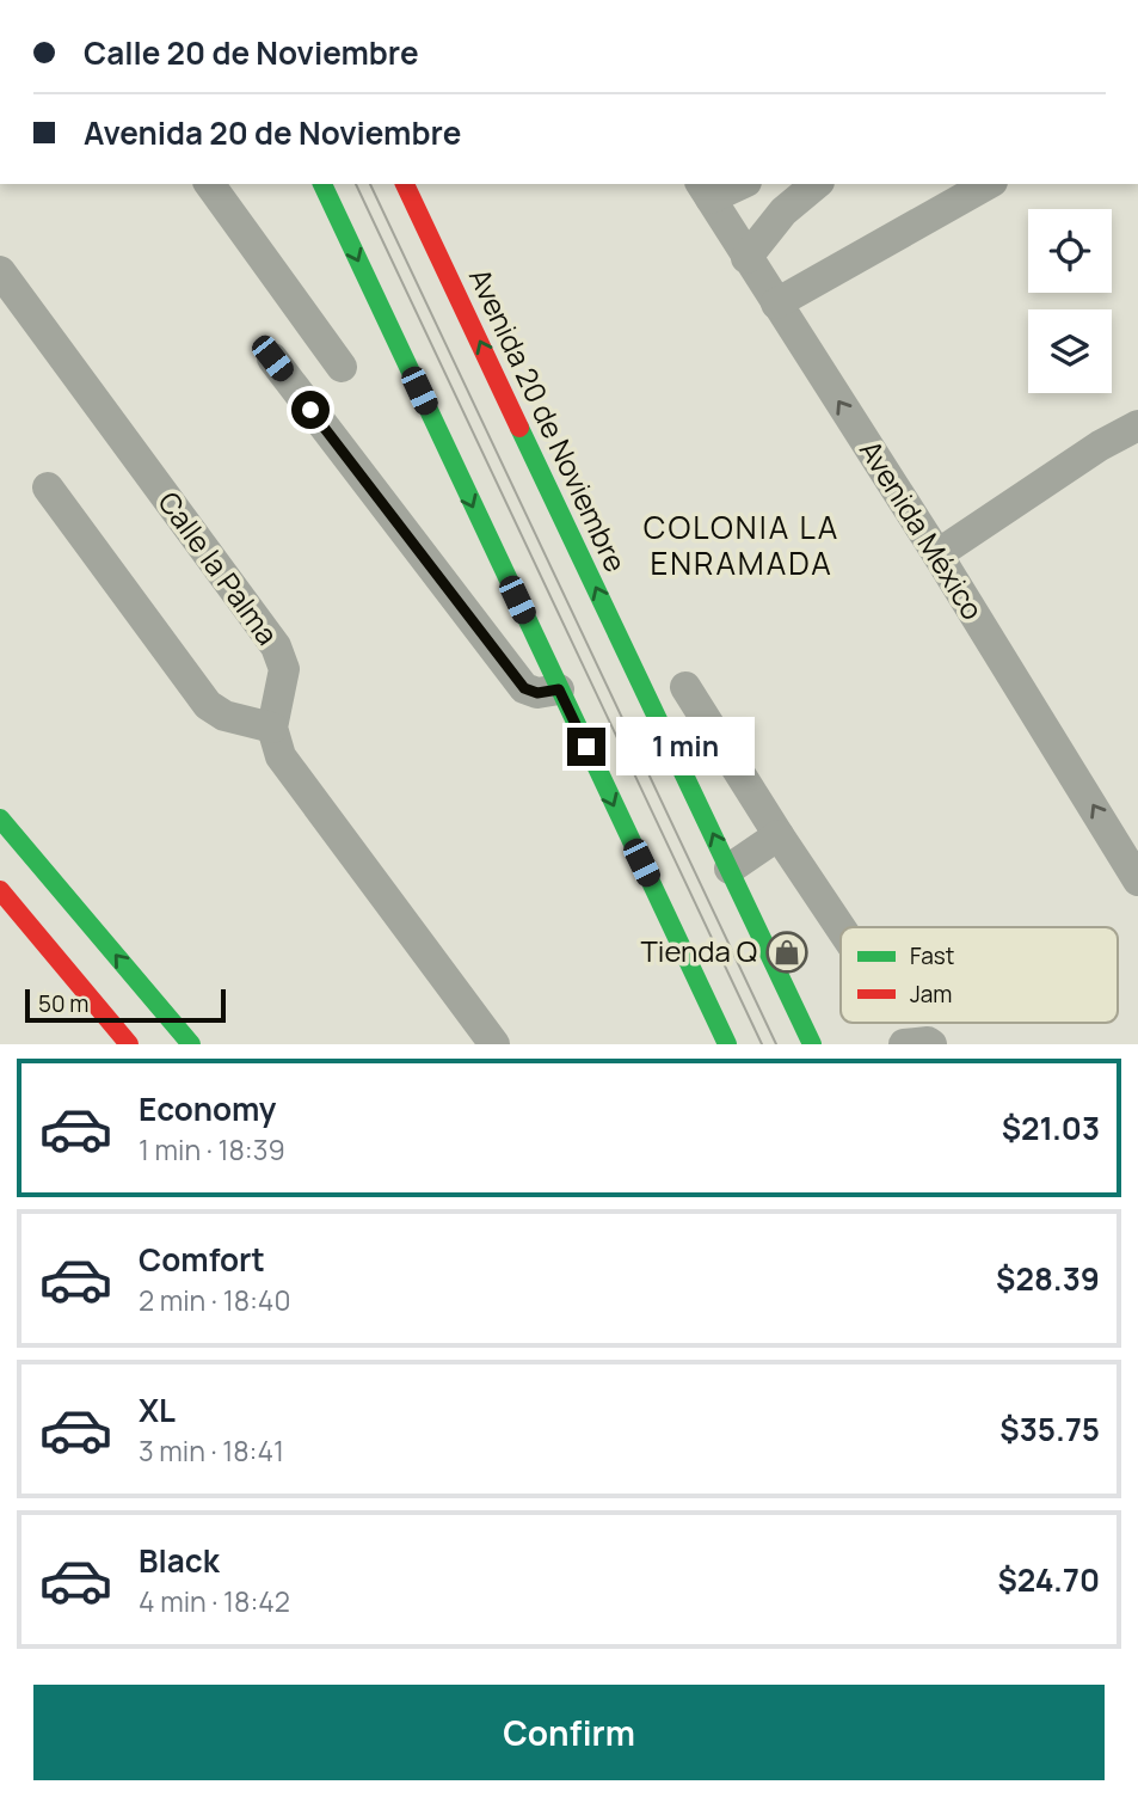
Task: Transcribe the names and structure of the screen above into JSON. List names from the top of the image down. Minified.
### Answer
{"streets":{"main road":["Avenida 20 de Noviembre"],"street":["Avenida México","Calle la Palma"]},"one_way":["Avenida México"],"districts":["COLONIA LA ENRAMADA"],"places":{"shop":["Tienda Q"]},"legend":["Fast","Jam"],"scale_bar":"50 m","page":{"banner":["Calle 20 de Noviembre","Avenida 20 de Noviembre"],"bubble":"1 min","scale":"50 m","list":[{"name":"Economy","note":"1 min · 18:39","value":"$21.03"},{"name":"Comfort","note":"2 min · 18:40","value":"$28.39"},{"name":"XL","note":"3 min · 18:41","value":"$35.75"},{"name":"Black","note":"4 min · 18:42","value":"$24.70"}],"buttons":"Confirm"}}
